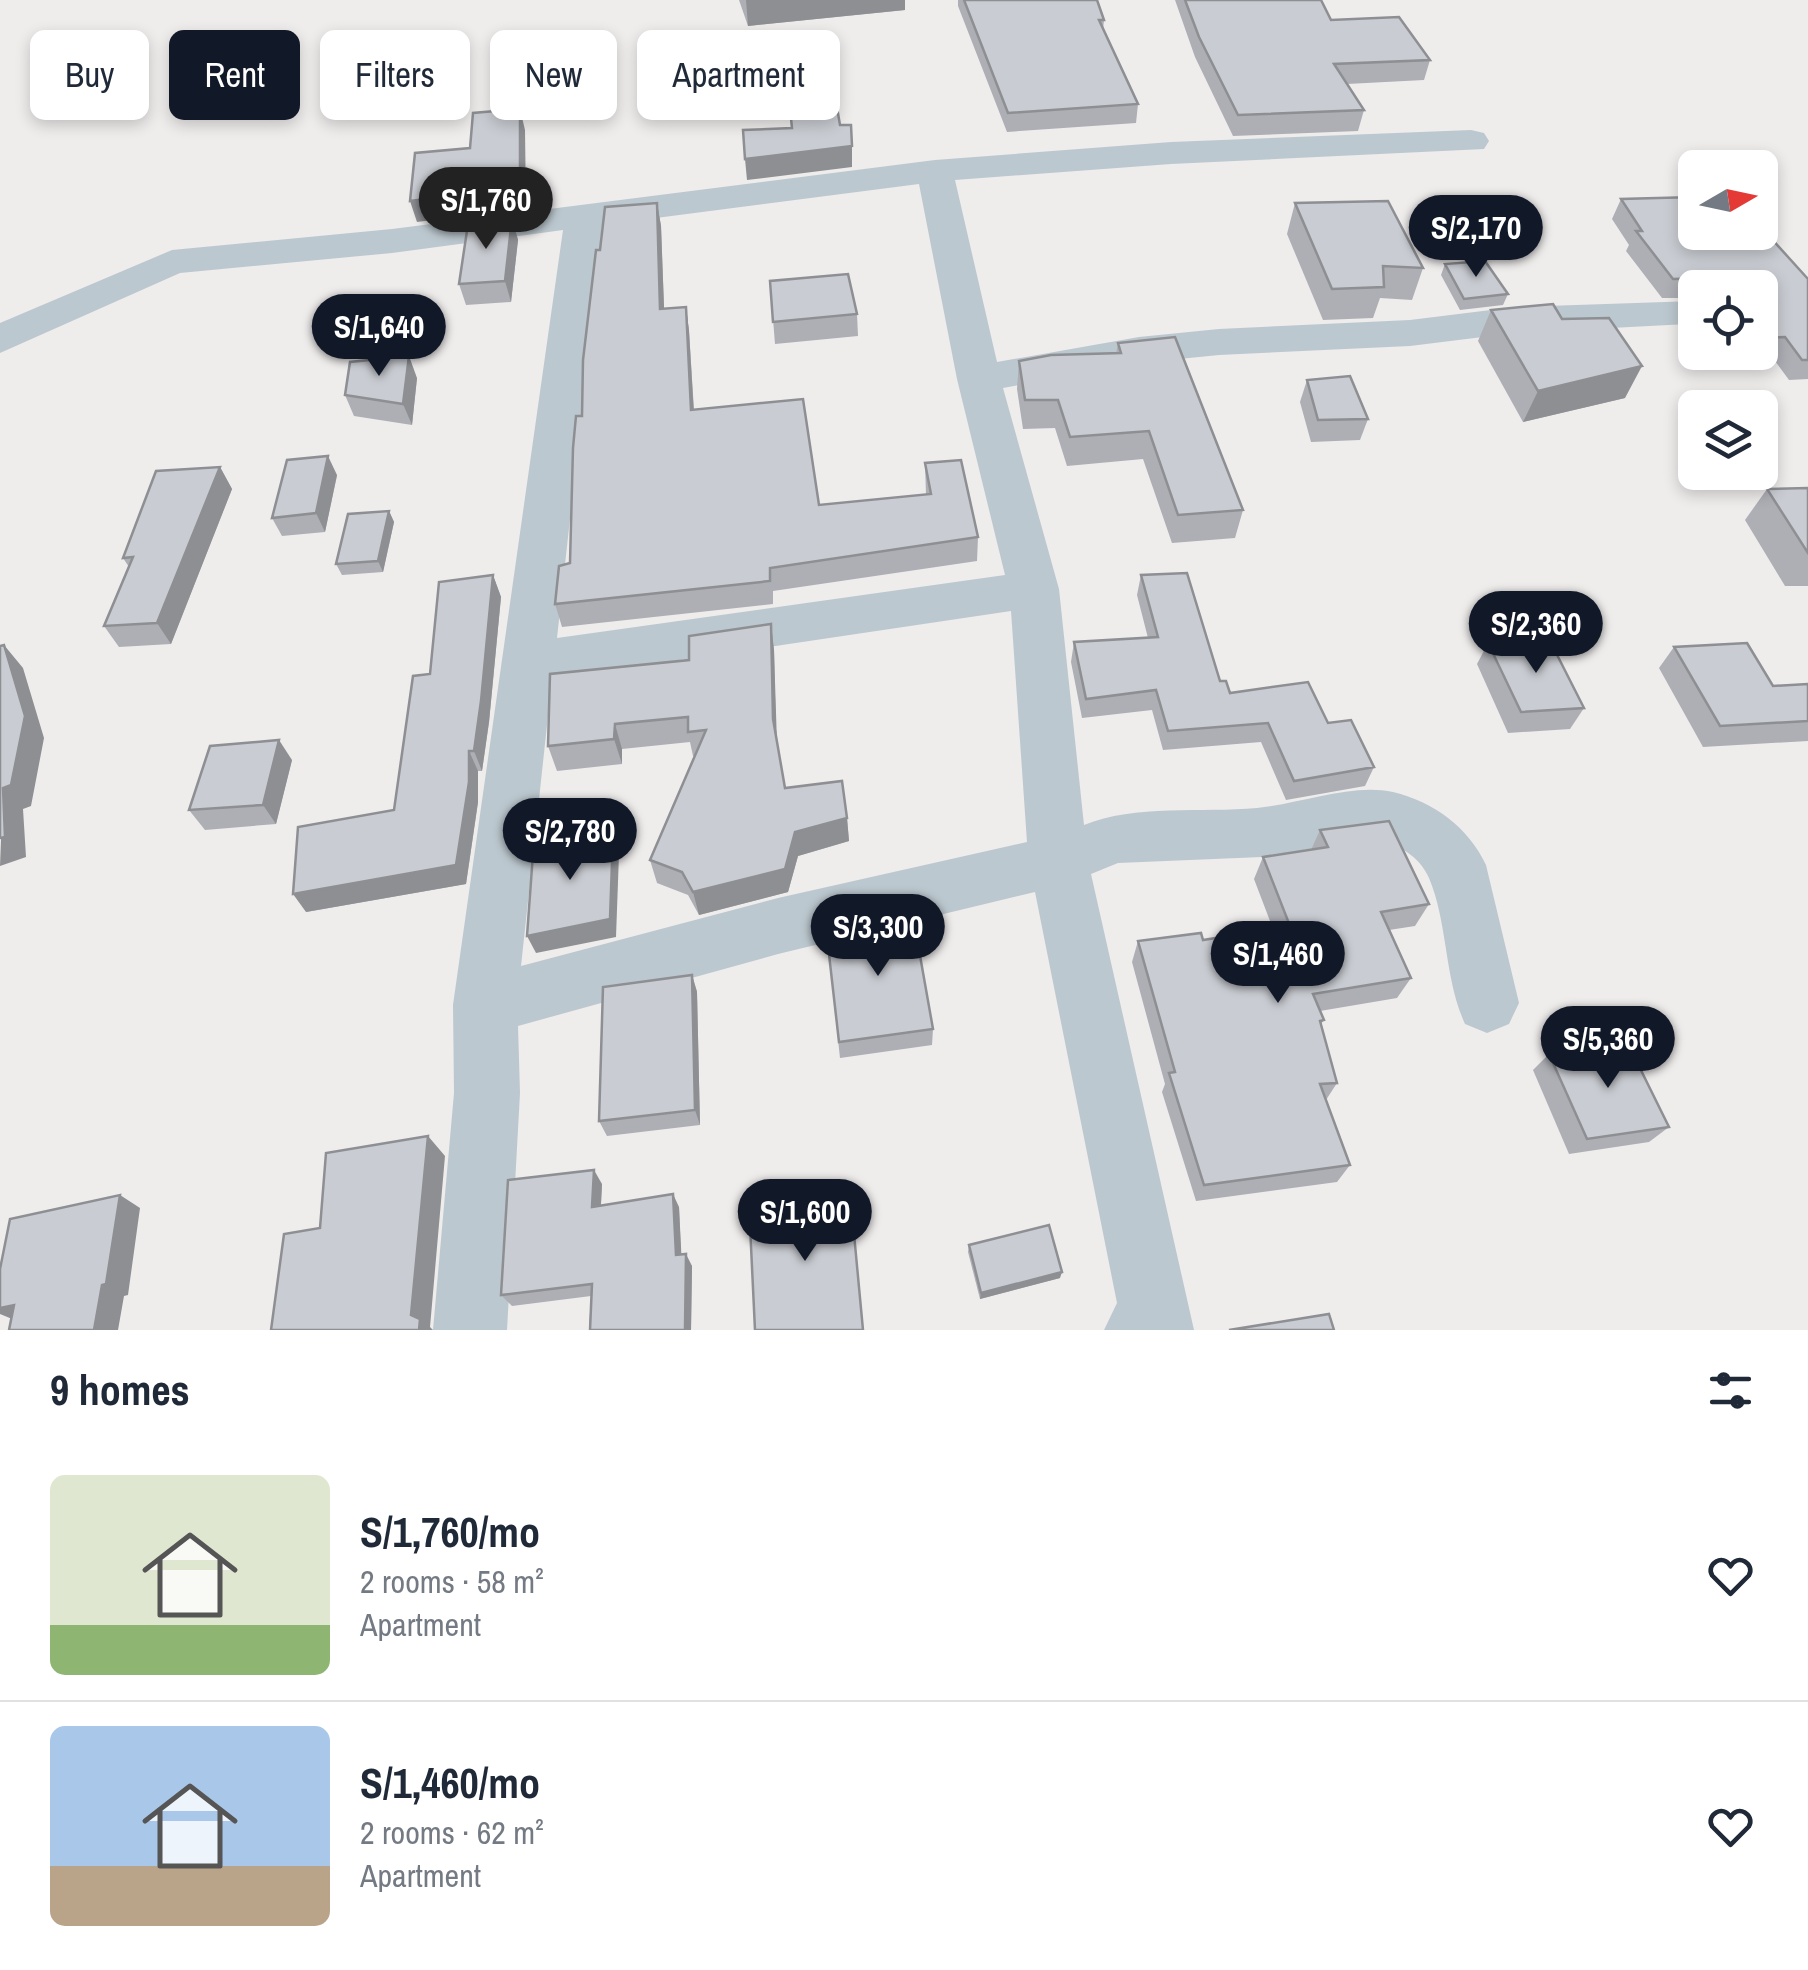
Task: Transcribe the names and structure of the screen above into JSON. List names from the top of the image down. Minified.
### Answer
{"north":"right","page":{"chip":["Buy","Rent","Filters","New","Apartment"],"price":["S/1,760","S/2,170","S/1,640","S/2,360","S/2,780","S/3,300","S/1,460","S/5,360","S/1,600"],"heading":"9 homes","list":[{"name":"S/1,760/mo","note":"2 rooms · 58 m² · Apartment"},{"name":"S/1,460/mo","note":"2 rooms · 62 m² · Apartment"}]}}
